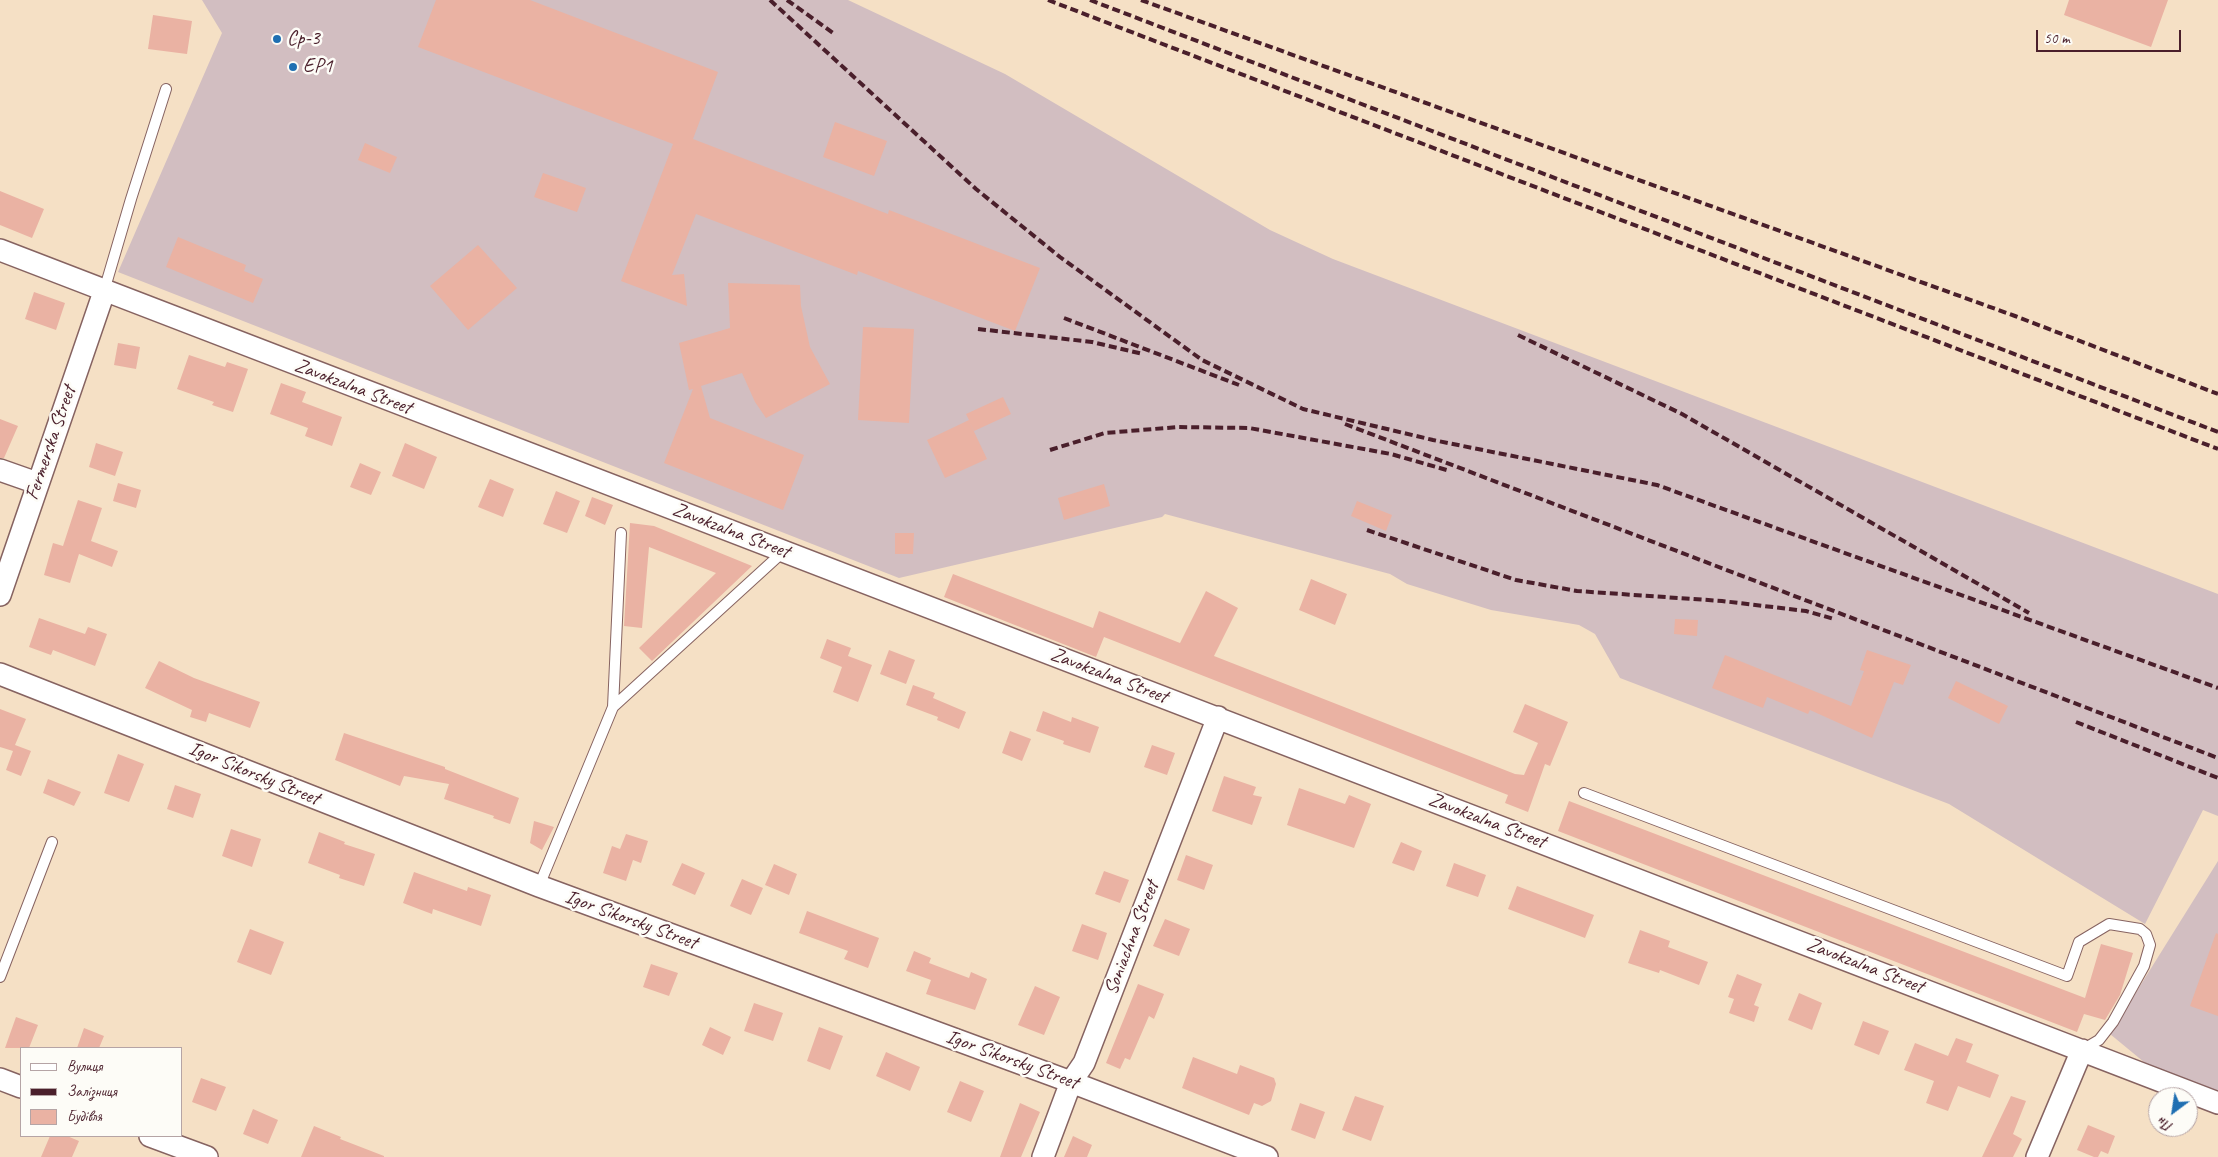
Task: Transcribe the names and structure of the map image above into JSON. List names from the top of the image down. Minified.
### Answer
{"streets":{"street":["Zavokzalna Street","Fermerska Street","Igor Sikorsky Street","Soniachna Street"]},"crossings":[["Zavokzalna Street","Fermerska Street"],["Zavokzalna Street","Soniachna Street"],["Igor Sikorsky Street","Soniachna Street"]],"places":["Ср-3","ЕР1"],"legend":["Вулиця","Залізниця","Будівля"],"scale_bar":"50 m","north":"bottom left"}
